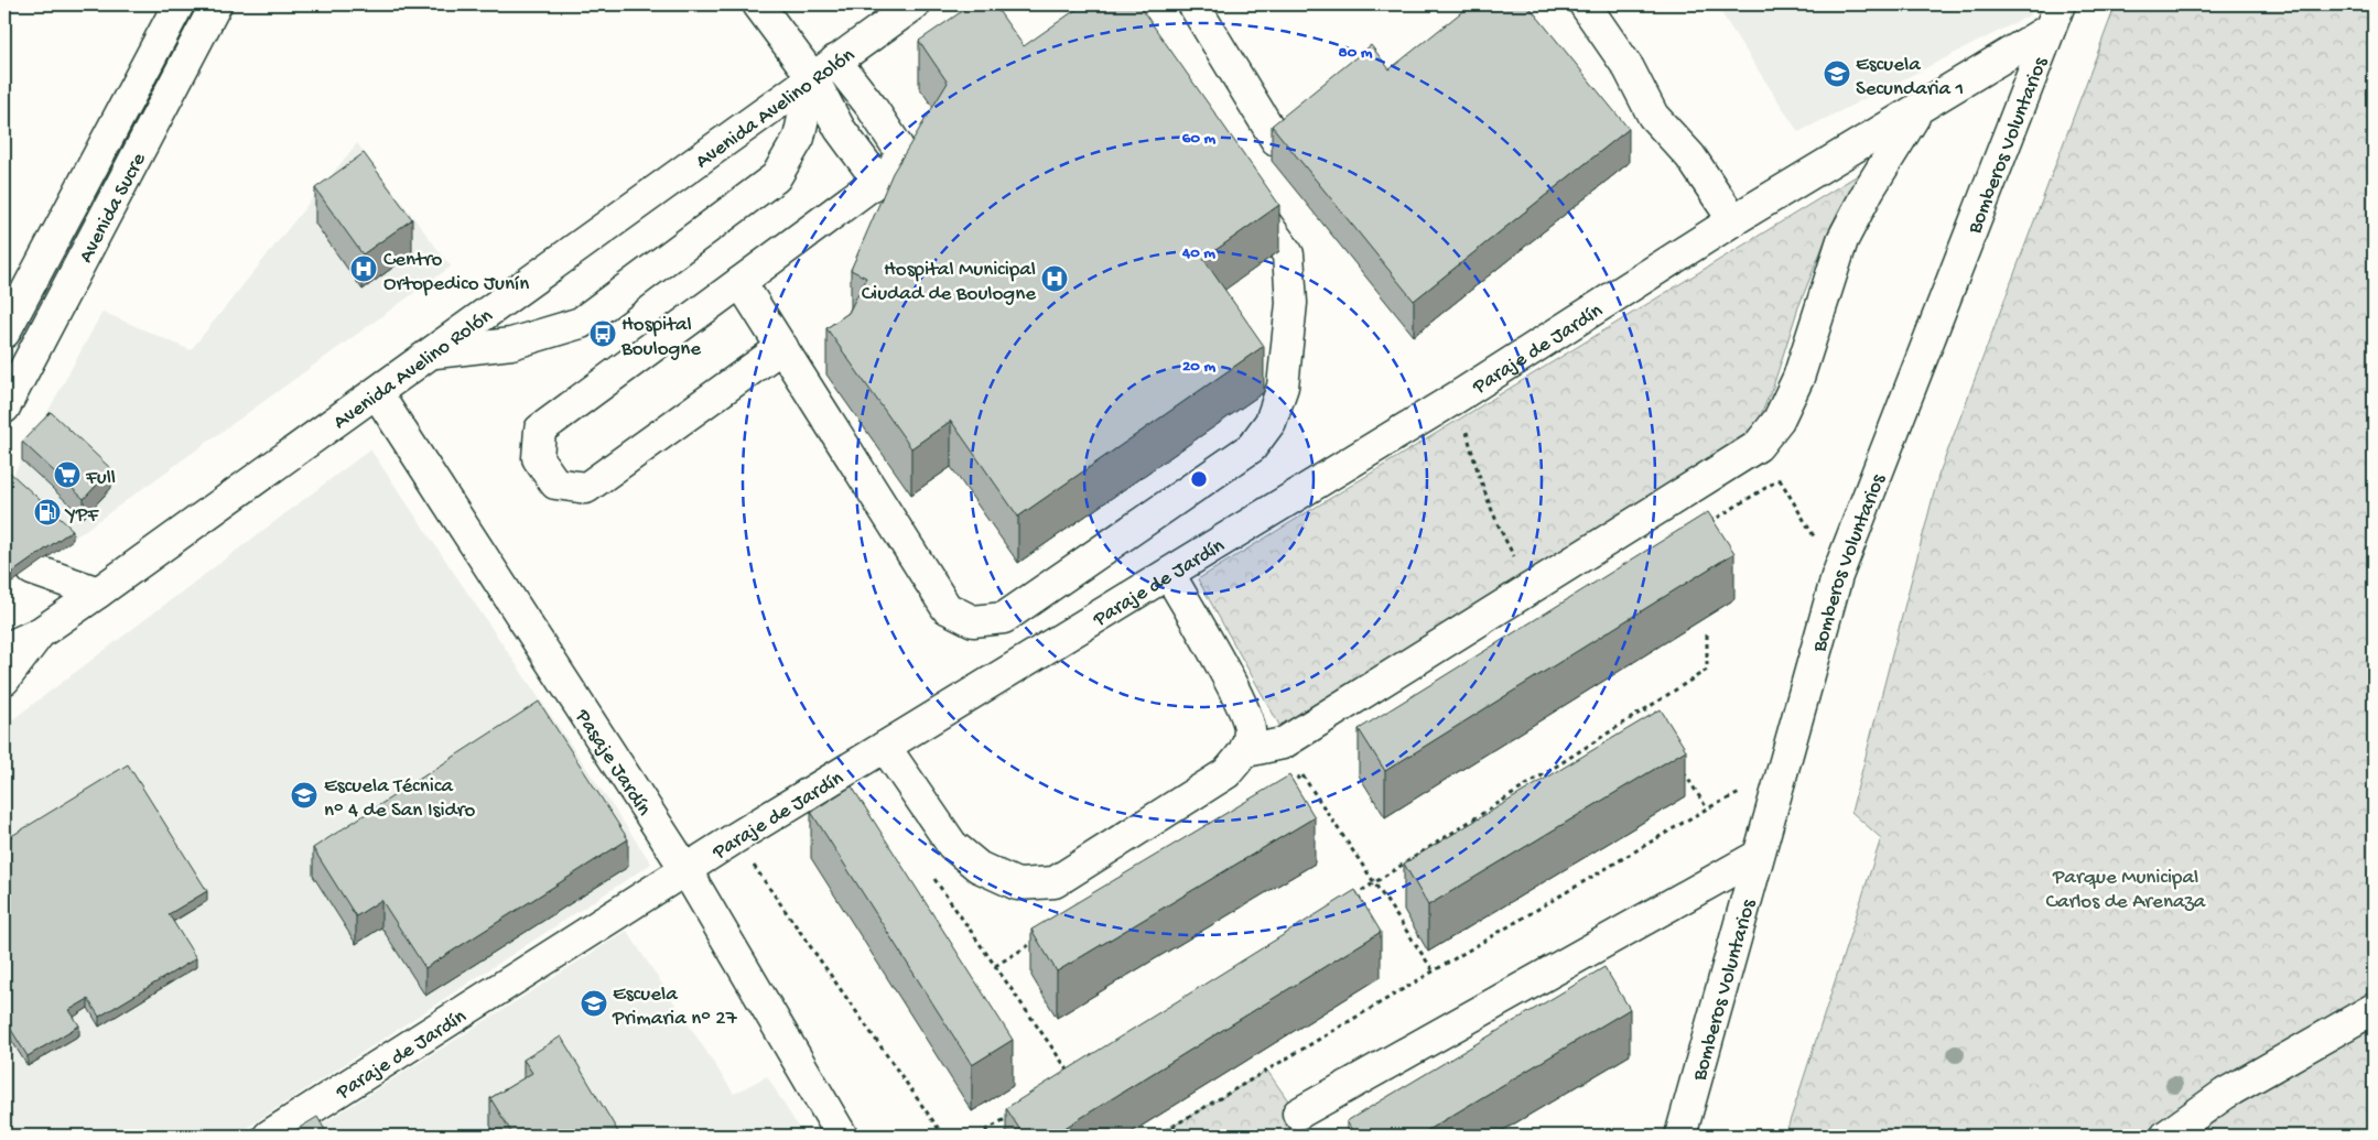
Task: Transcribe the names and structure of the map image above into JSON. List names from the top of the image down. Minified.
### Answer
{"streets":{"street":["Avenida Avelino Rolón","Bomberos Voluntarios","Avenida Sucre","Paraje de Jardín","Pasaje Jardín"]},"crossings":[["Avenida Avelino Rolón","Pasaje Jardín"],["Bomberos Voluntarios","Paraje de Jardín"],["Paraje de Jardín","Pasaje Jardín"]],"parks":["Parque Municipal Carlos de Arenaza"],"places":{"school or university":["Escuela Secundaria 1","Escuela Técnica n° 4 de San Isidro","Escuela Primaria n° 27"],"hospital":["Centro Ortopedico Junín","Hospital Municipal Ciudad de Boulogne"],"bus stop":["Hospital Boulogne"],"supermarket":["Full"],"fuel station":["YPF"]},"rings":["80 m","60 m","40 m","20 m"]}
